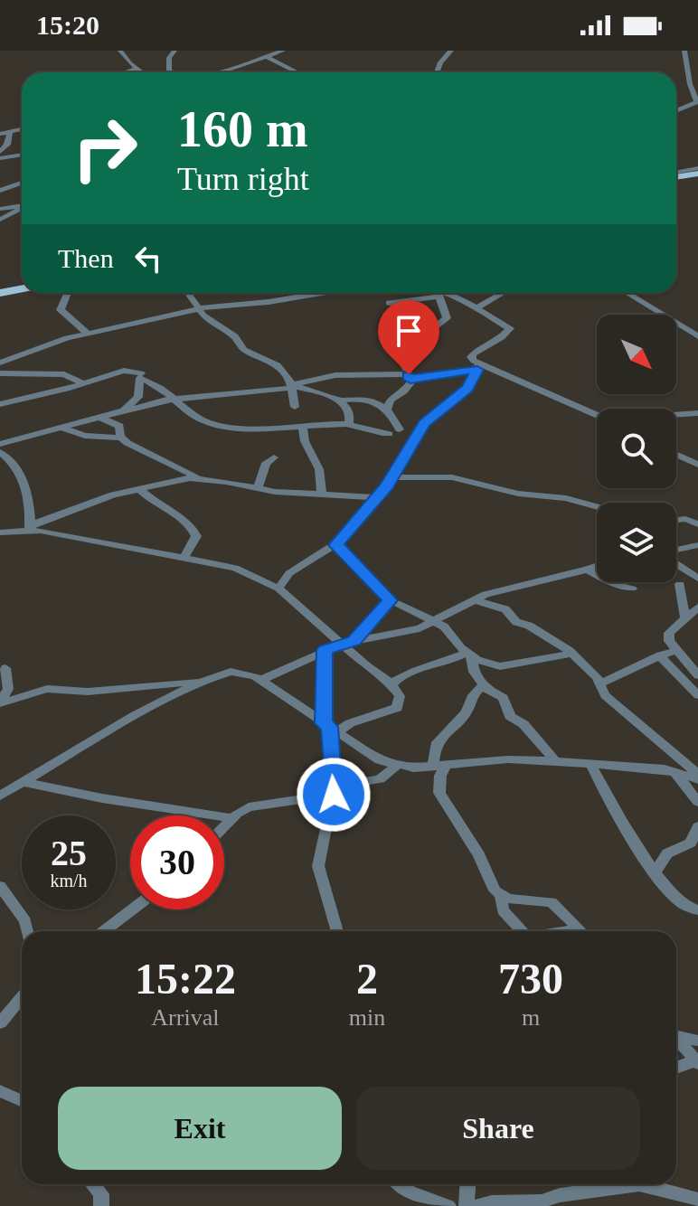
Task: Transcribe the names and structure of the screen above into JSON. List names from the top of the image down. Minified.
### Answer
{"north":"bottom right","page":{"status":"15:20","turn":["160 m","Turn right"],"then":"Then","speed":"25 km/h","limit":"30","eta":["15:22","Arrival","2","min","730","m"],"buttons":["Exit","Share"]}}
